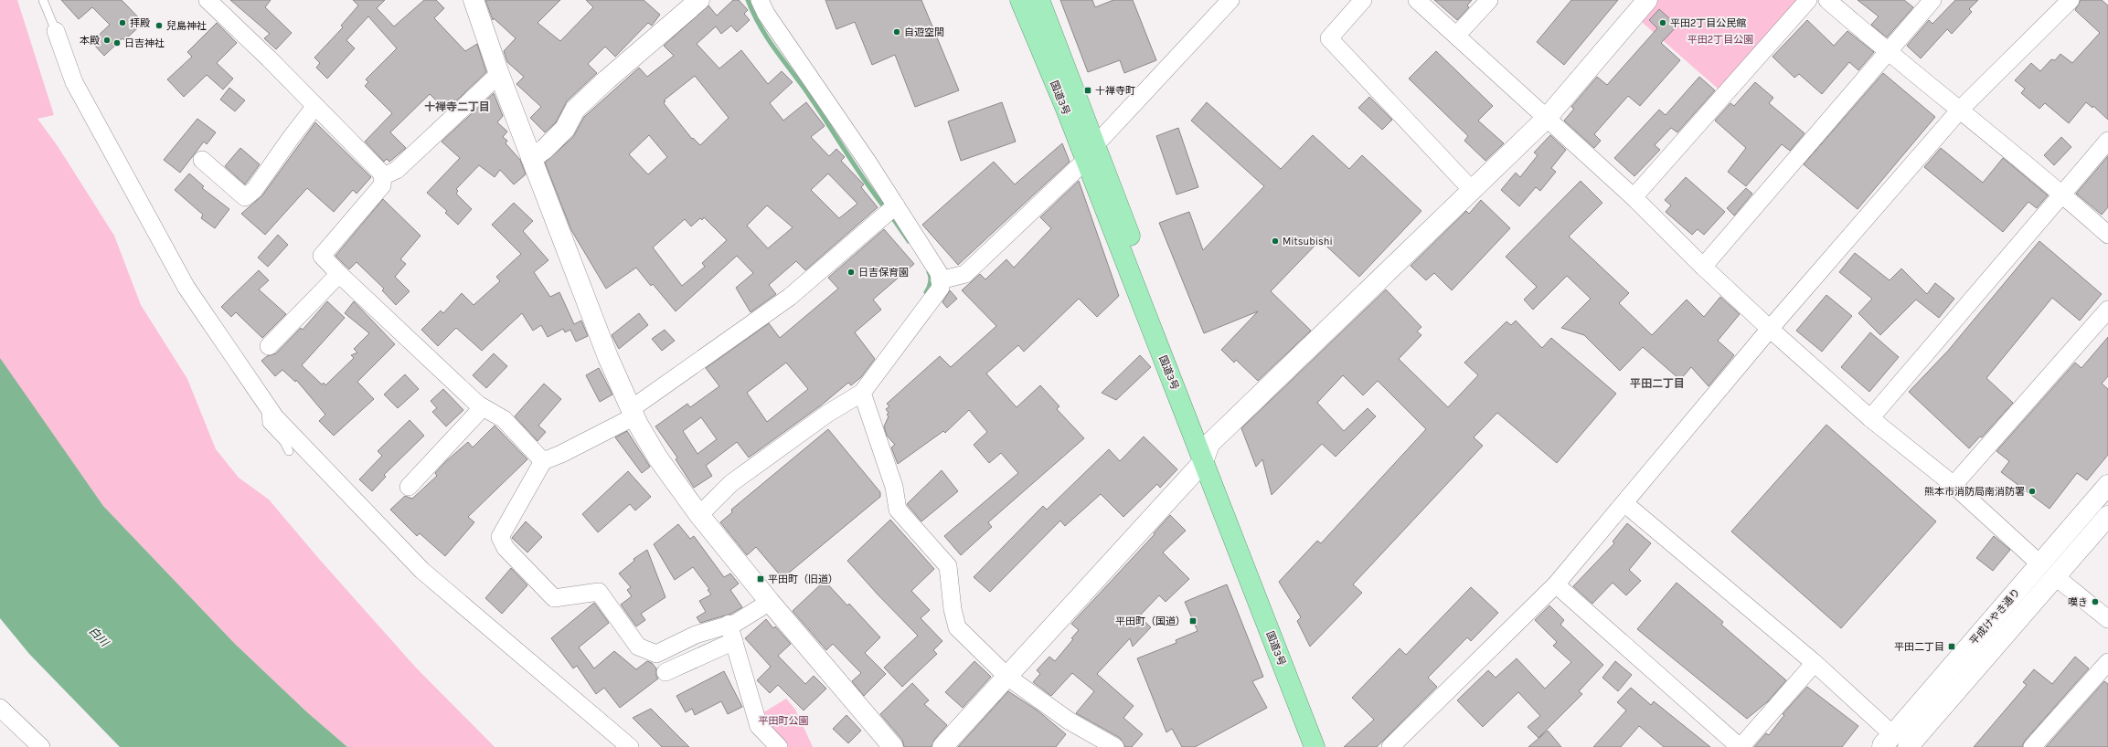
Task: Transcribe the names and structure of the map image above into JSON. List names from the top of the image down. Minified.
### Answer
{"streets":{"highway":["国道3号"],"street":["平成けやき通り"]},"districts":["十禅寺二丁目","平田二丁目"],"water":["白川"],"parks":["平田2丁目公園","平田町公園"],"places":{"other":["拝殿","平田2丁目公民館","兒島神社","自遊空間","本殿","日吉神社","Mitsubishi","日吉保育園","熊本市消防局南消防署","嘆き"],"transit":["十禅寺町","平田町（旧道）","平田町（国道）","平田二丁目"]}}
